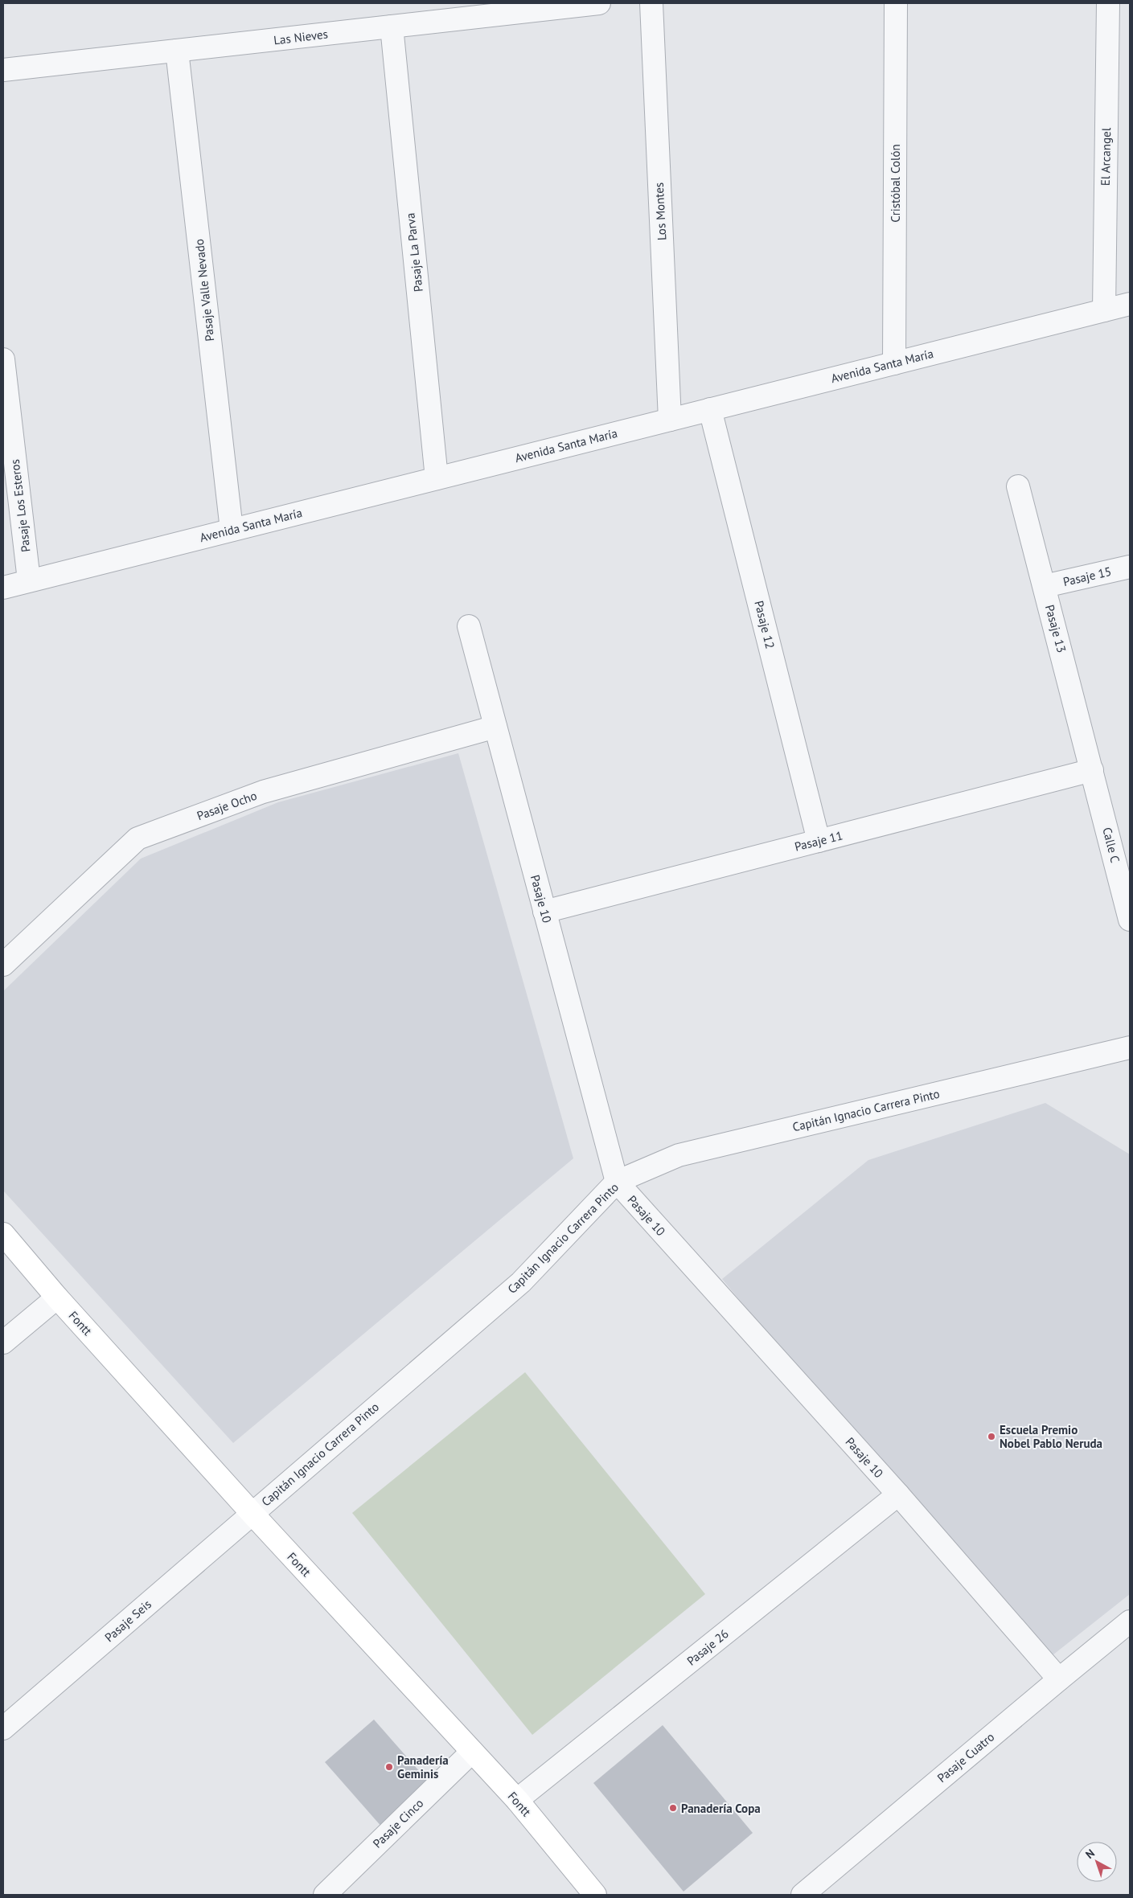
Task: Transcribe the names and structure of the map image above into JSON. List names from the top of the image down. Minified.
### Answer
{"streets":{"main road":["Fontt"],"street":["Las Nieves","El Arcangel","Cristóbal Colón","Los Montes","Pasaje La Parva","Pasaje Valle Nevado","Avenida Santa María","Pasaje Los Esteros","Pasaje 15","Pasaje 12","Pasaje 13","Pasaje Ocho","Pasaje 11","Calle C","Pasaje 10","Capitán Ignacio Carrera Pinto","Pasaje Seis","Pasaje 26","Pasaje Cuatro","Pasaje Cinco"]},"crossings":[["Las Nieves","Pasaje La Parva"],["Las Nieves","Pasaje Valle Nevado"],["El Arcangel","Avenida Santa María"],["Cristóbal Colón","Avenida Santa María"],["Los Montes","Avenida Santa María"],["Pasaje La Parva","Avenida Santa María"],["Pasaje Valle Nevado","Avenida Santa María"],["Avenida Santa María","Pasaje Los Esteros"],["Avenida Santa María","Pasaje 12"],["Pasaje 15","Pasaje 13"],["Pasaje 12","Pasaje 11"],["Pasaje 13","Pasaje 11"],["Pasaje 13","Calle C"],["Pasaje Ocho","Pasaje 10"],["Pasaje 11","Calle C"],["Pasaje 11","Pasaje 10"],["Pasaje 10","Capitán Ignacio Carrera Pinto"],["Pasaje 10","Pasaje 26"],["Pasaje 10","Pasaje Cuatro"],["Capitán Ignacio Carrera Pinto","Fontt"],["Capitán Ignacio Carrera Pinto","Pasaje Seis"],["Fontt","Pasaje Seis"],["Fontt","Pasaje 26"],["Fontt","Pasaje Cinco"]],"places":["Escuela Premio Nobel Pablo Neruda","Panadería Geminis","Panadería Copa"],"north":"top left"}
